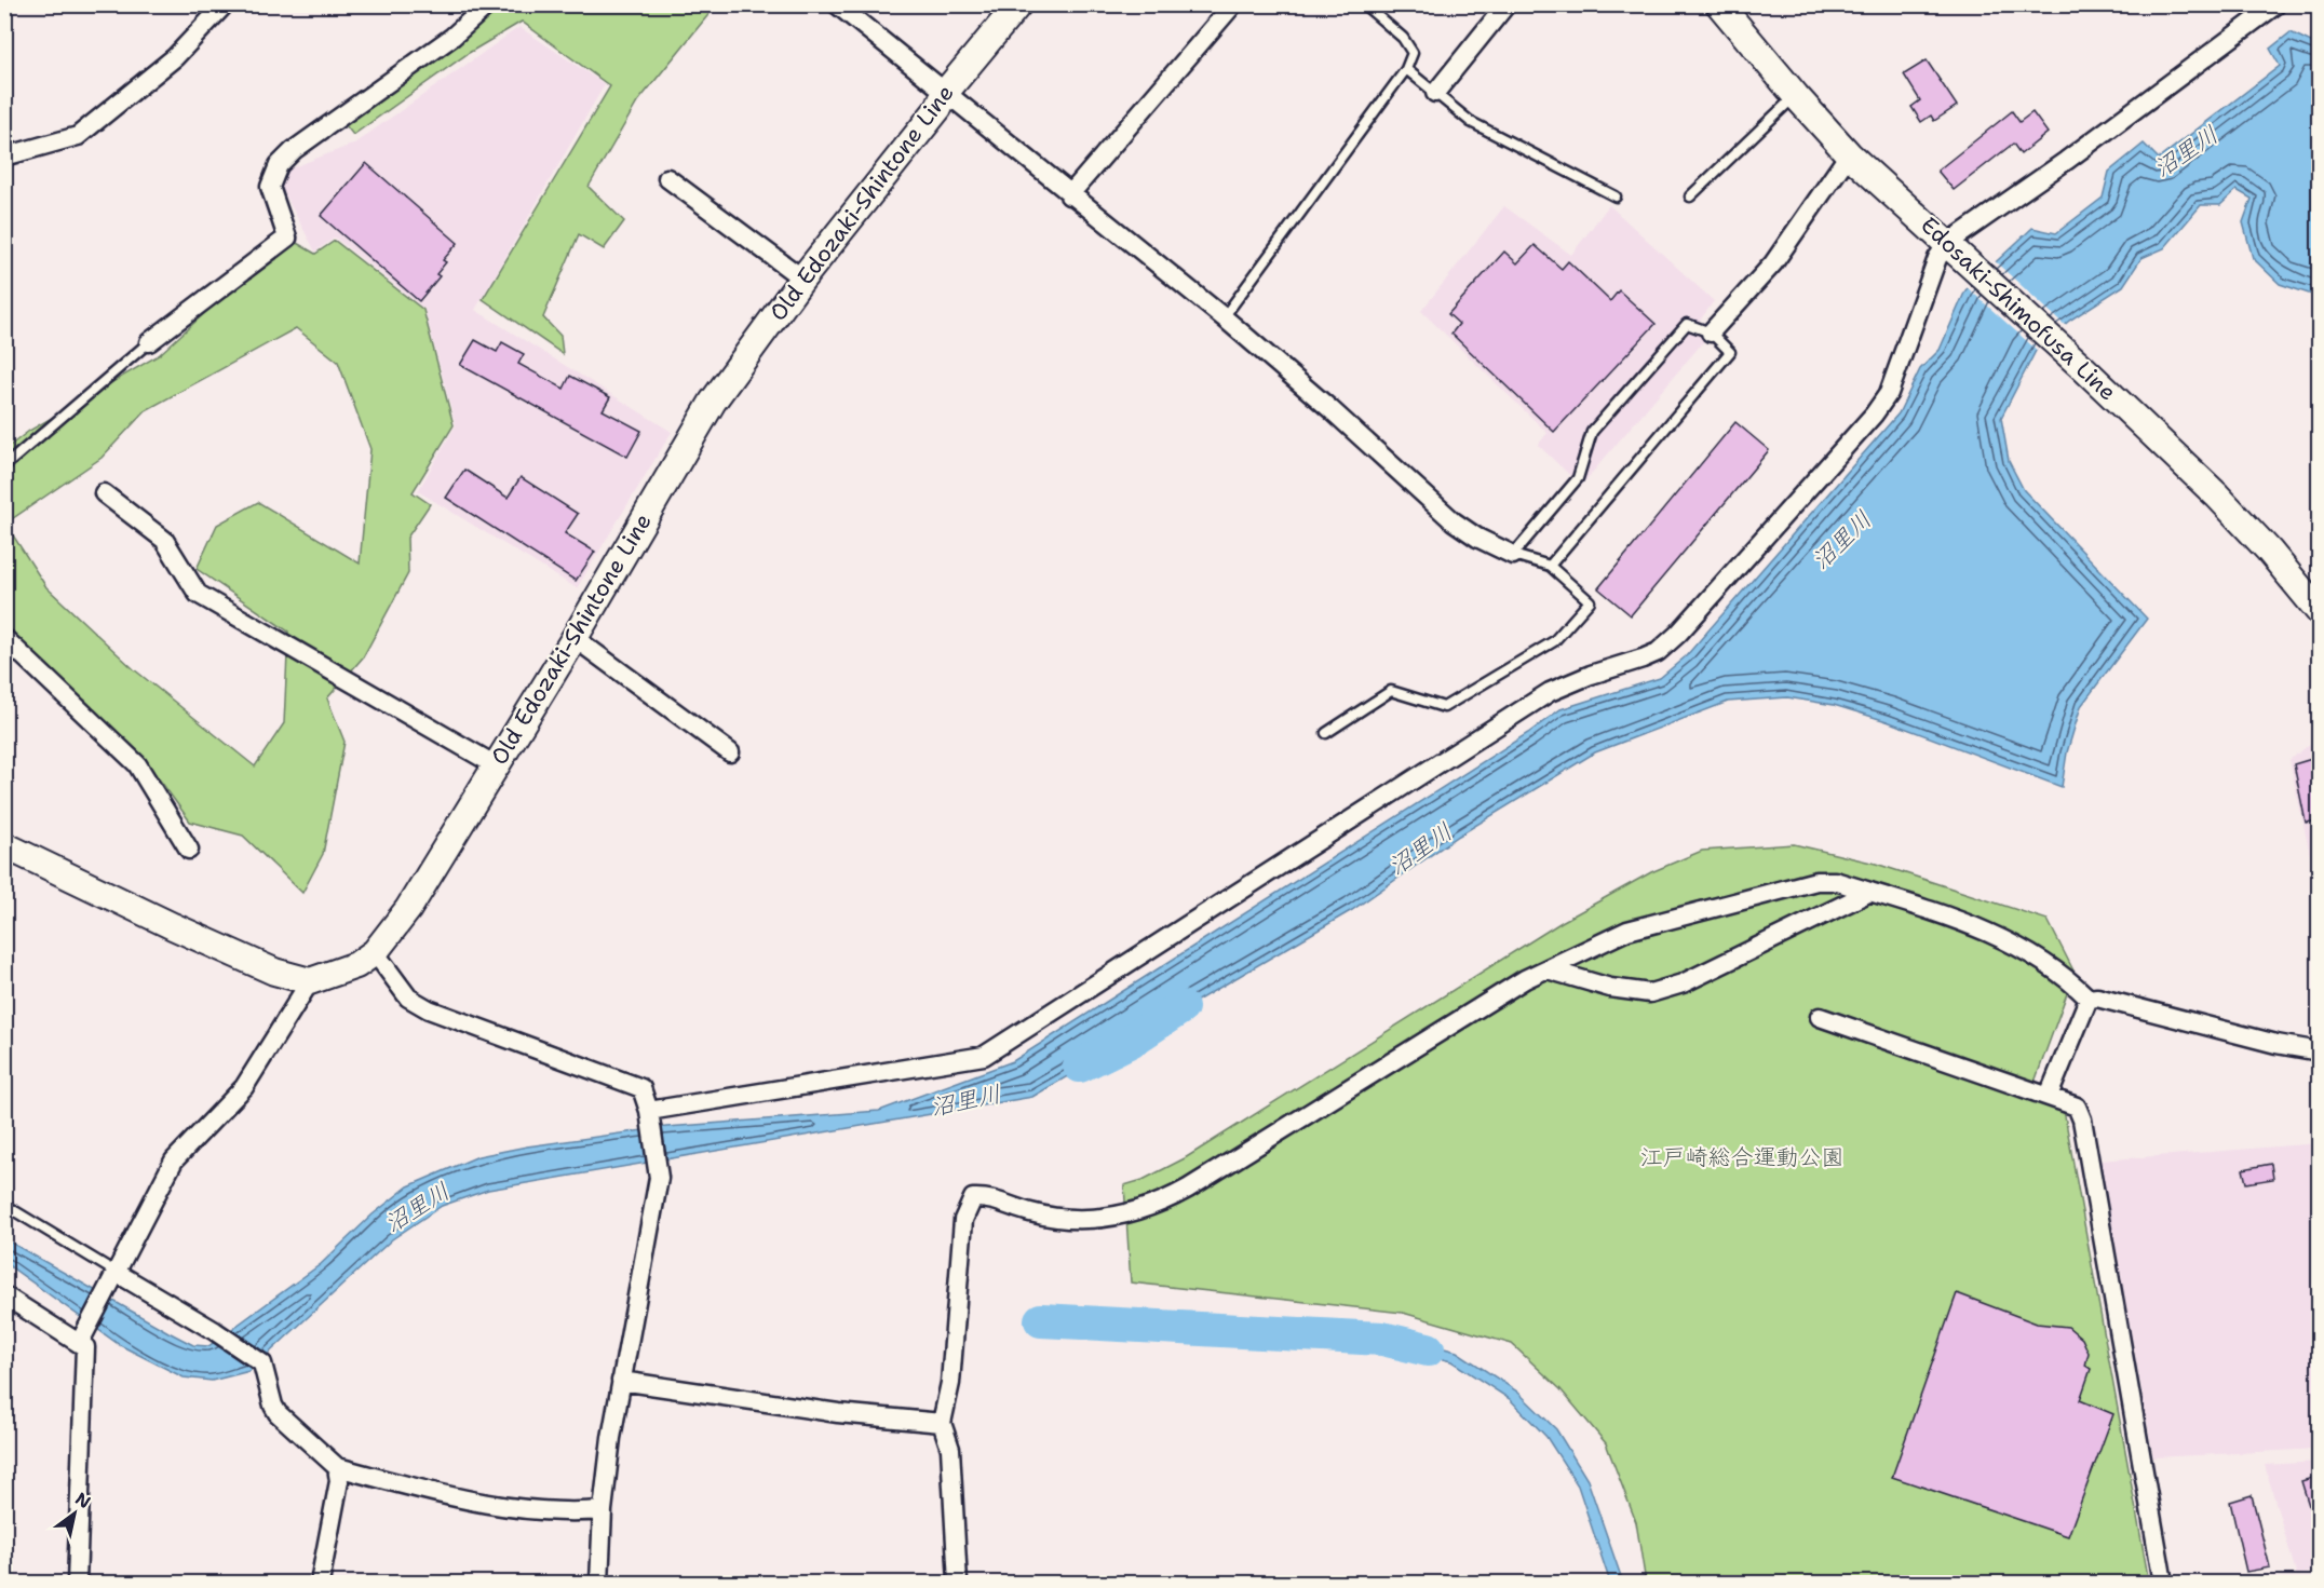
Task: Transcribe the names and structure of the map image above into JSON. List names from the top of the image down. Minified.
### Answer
{"streets":{"street":["Old Edozaki-Shintone Line","Edosaki-Shimofusa Line"]},"water":["沼里川"],"parks":["江戸崎総合運動公園"],"north":"top right"}
